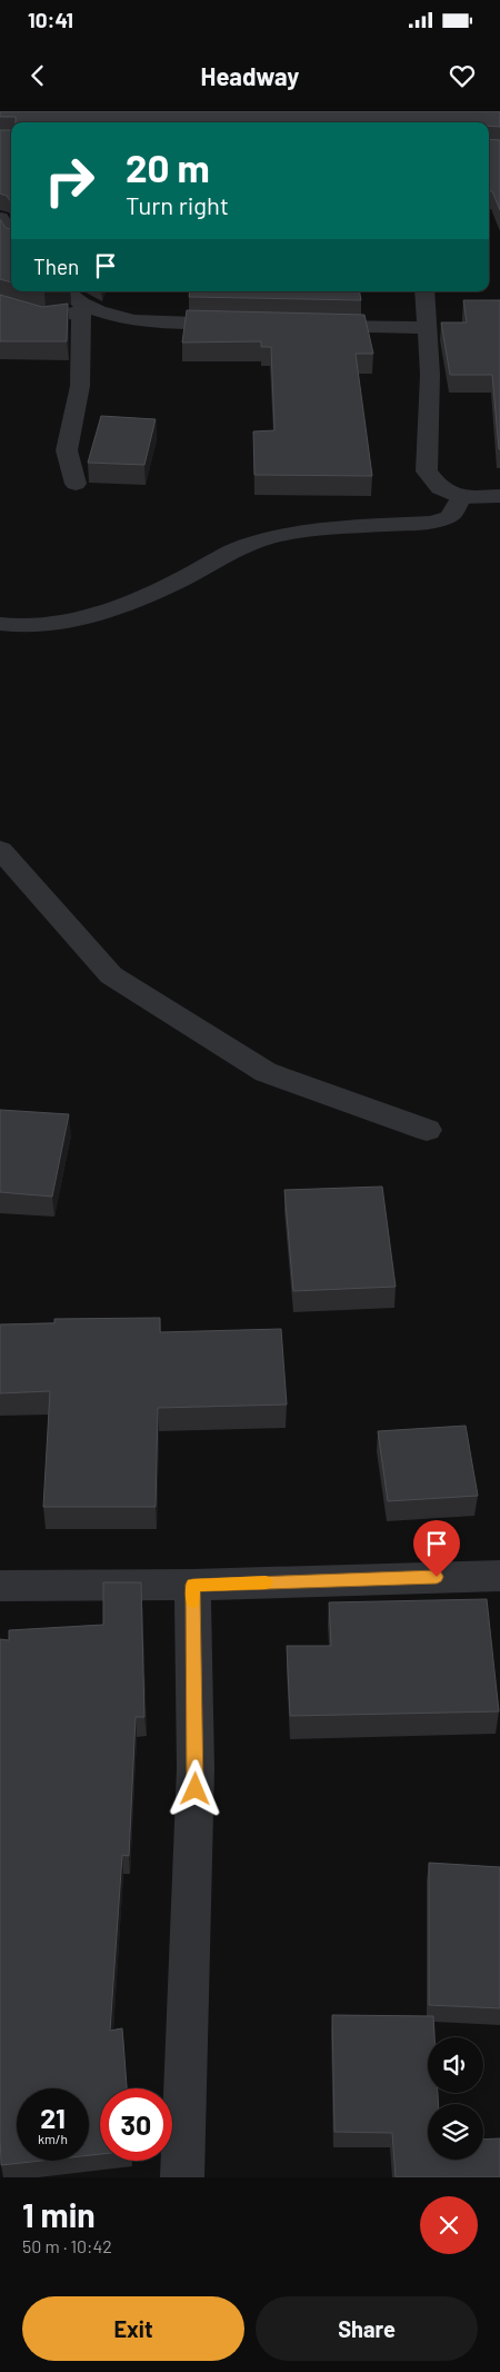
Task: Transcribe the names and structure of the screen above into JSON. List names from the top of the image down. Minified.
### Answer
{"page":{"status":"10:41","header":"Headway","turn":["20 m","Turn right"],"then":"Then","speed":"21 km/h","limit":"30","heading":["1 min","50 m · 10:42"],"buttons":["Exit","Share"]}}
